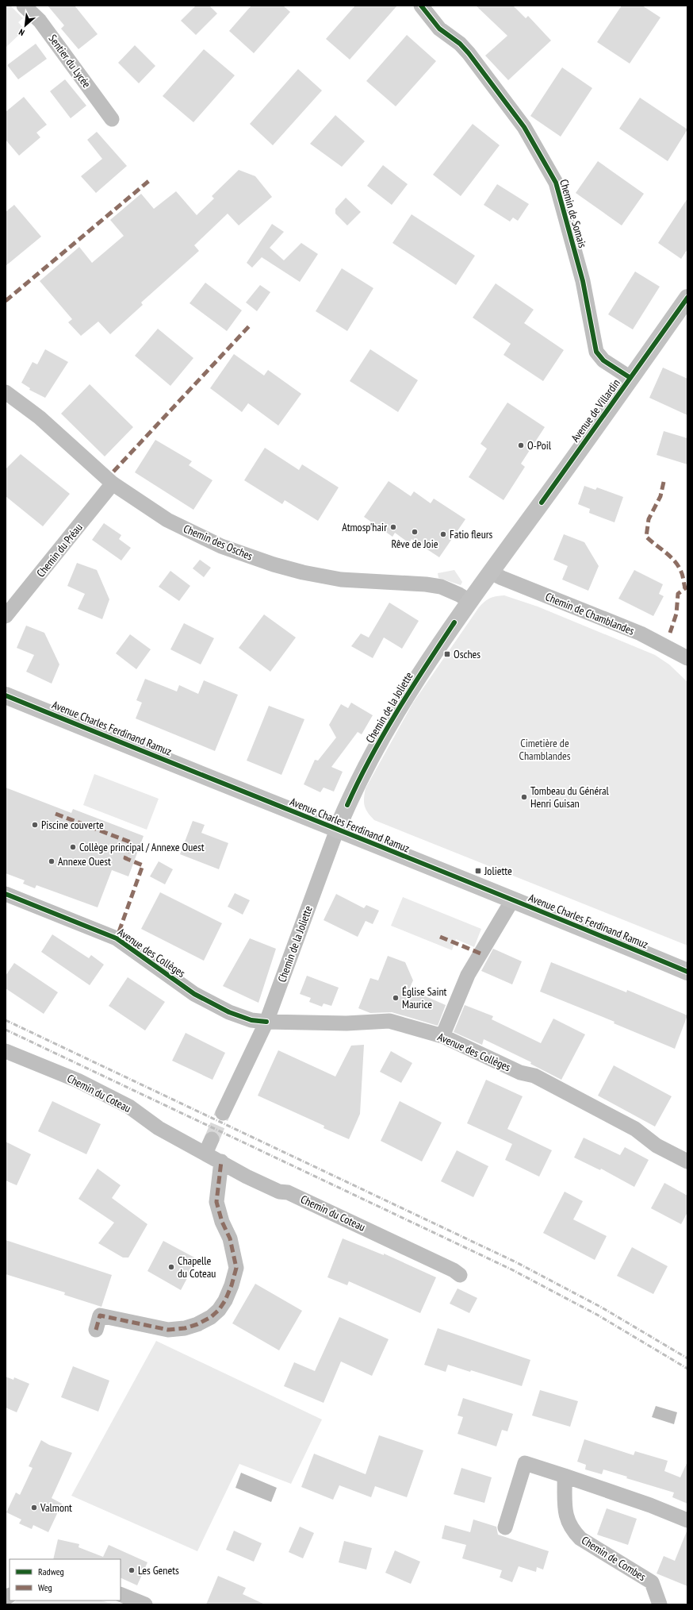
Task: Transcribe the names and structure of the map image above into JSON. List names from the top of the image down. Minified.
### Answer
{"streets":{"street":["Sentier du Lycée","Chemin de Somais","Avenue de Villardin","Chemin des Osches","Chemin du Préau","Chemin de Chamblandes","Chemin de la Joliette","Avenue Charles Ferdinand Ramuz","Avenue des Collèges","Chemin du Coteau","Chemin de Combes"]},"crossings":[["Chemin de Somais","Avenue de Villardin"],["Avenue de Villardin","Chemin des Osches"],["Avenue de Villardin","Chemin de Chamblandes"],["Avenue de Villardin","Chemin de la Joliette"],["Chemin des Osches","Chemin du Préau"],["Chemin des Osches","Chemin de la Joliette"],["Chemin de la Joliette","Avenue Charles Ferdinand Ramuz"],["Chemin de la Joliette","Avenue des Collèges"]],"parks":["Cimetière de Chamblandes"],"places":{"other":["O-Poil","Atmosp'hair","Rêve de Joie","Fatio fleurs","Tombeau du Général Henri Guisan","Piscine couverte","Collège principal / Annexe Ouest","Annexe Ouest","Église Saint Maurice","Chapelle du Coteau","Valmont","Les Genets"],"transit":["Osches","Joliette"]},"legend":["Radweg","Weg"],"north":"bottom left"}
